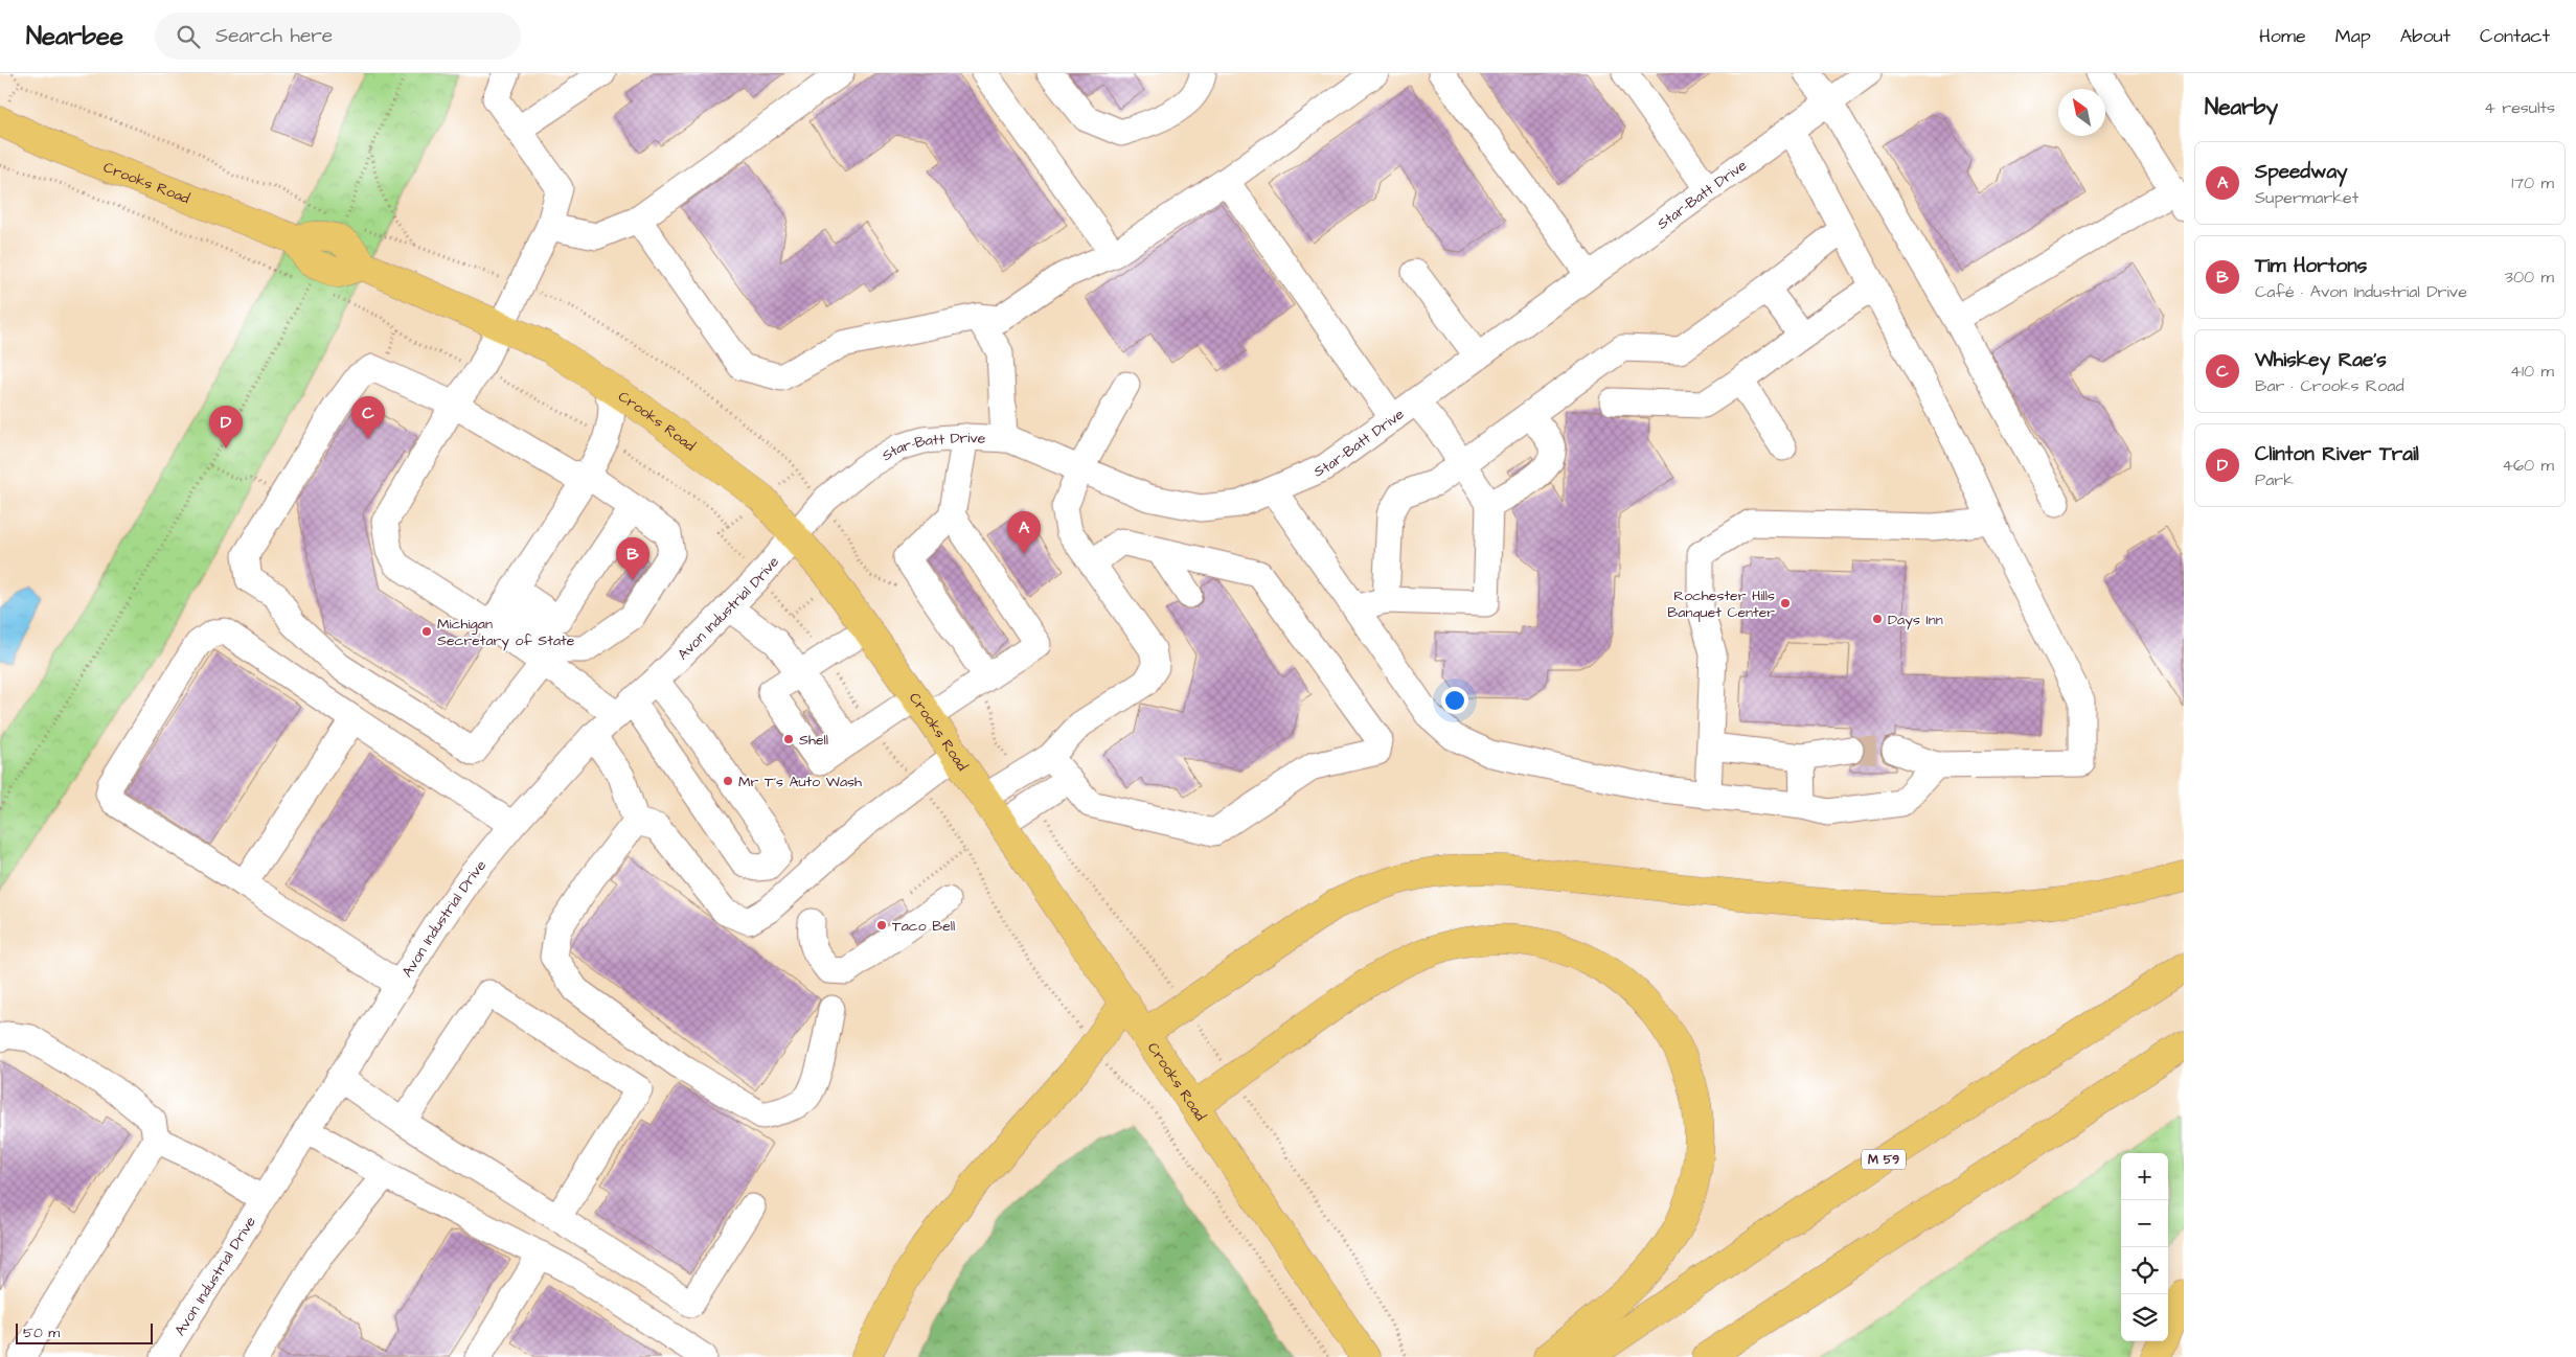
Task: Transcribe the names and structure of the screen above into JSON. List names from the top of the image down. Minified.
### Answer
{"streets":{"main road":["Crooks Road","M 59"],"street":["Star-Batt Drive","Avon Industrial Drive"]},"crossings":[["Crooks Road","Star-Batt Drive"],["Crooks Road","Avon Industrial Drive"],["Star-Batt Drive","Avon Industrial Drive"]],"places":["Rochester Hills Banquet Center","Days Inn","Michigan Secretary of State","Shell","Mr T's Auto Wash","Taco Bell"],"scale_bar":"50 m","north":"top left","page":{"header":"Nearbee","search":"Search here","nav":["Home","Map","About","Contact"],"heading":["Nearby","4 results"],"list":[{"mark":"A","name":"Speedway","note":"Supermarket","value":"170 m"},{"mark":"B","name":"Tim Hortons","note":"Café · Avon Industrial Drive","value":"300 m"},{"mark":"C","name":"Whiskey Rae's","note":"Bar · Crooks Road","value":"410 m"},{"mark":"D","name":"Clinton River Trail","note":"Park","value":"460 m"}],"pins":["C","D","A","B"],"map_buttons":["+","−"],"scale":"50 m"}}
